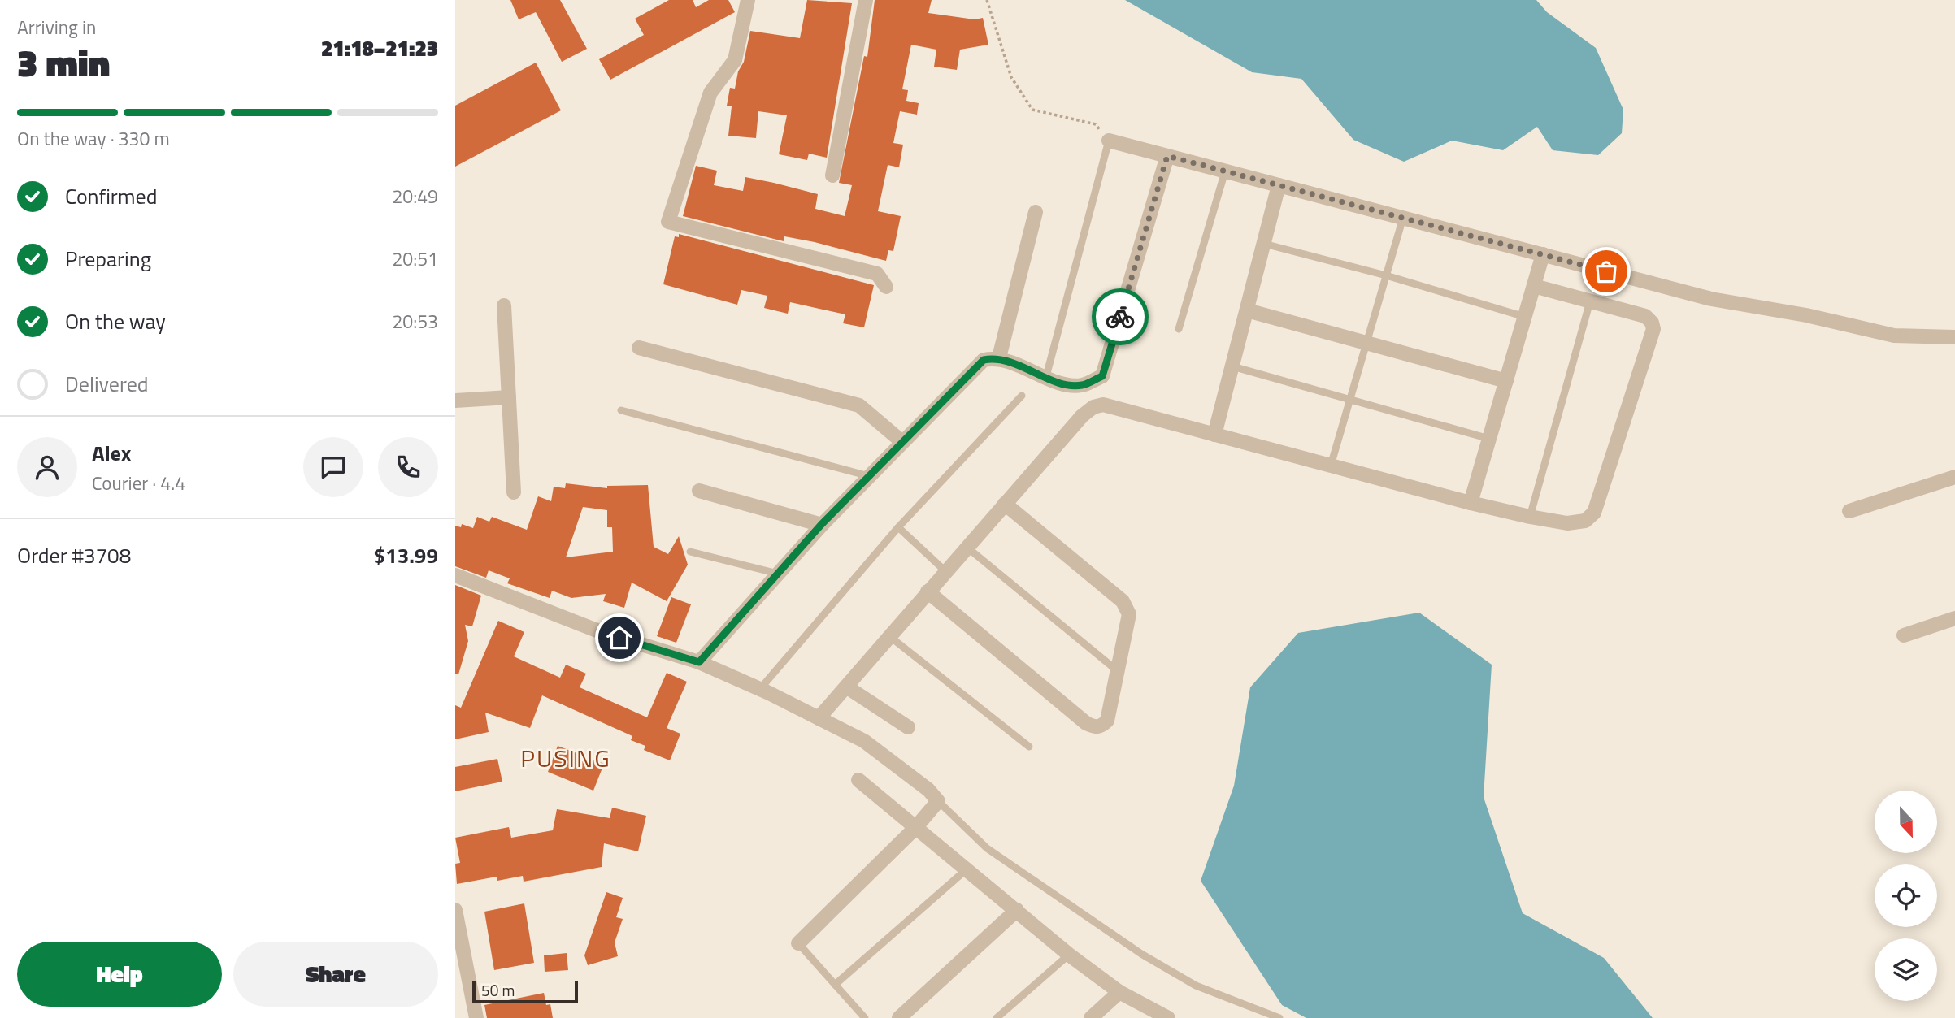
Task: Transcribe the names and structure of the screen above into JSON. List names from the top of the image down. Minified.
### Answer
{"districts":["PUSING"],"scale_bar":"50 m","north":"bottom","page":{"heading":["3 min","Arriving in","21:18–21:23"],"panel":["Alex","Courier · 4.4","Order #3708","$13.99"],"bar":"On the way · 330 m","list":[["Confirmed","20:49"],["Preparing","20:51"],["On the way","20:53"],"Delivered"],"buttons":["Help","Share"],"scale":"50 m"}}
